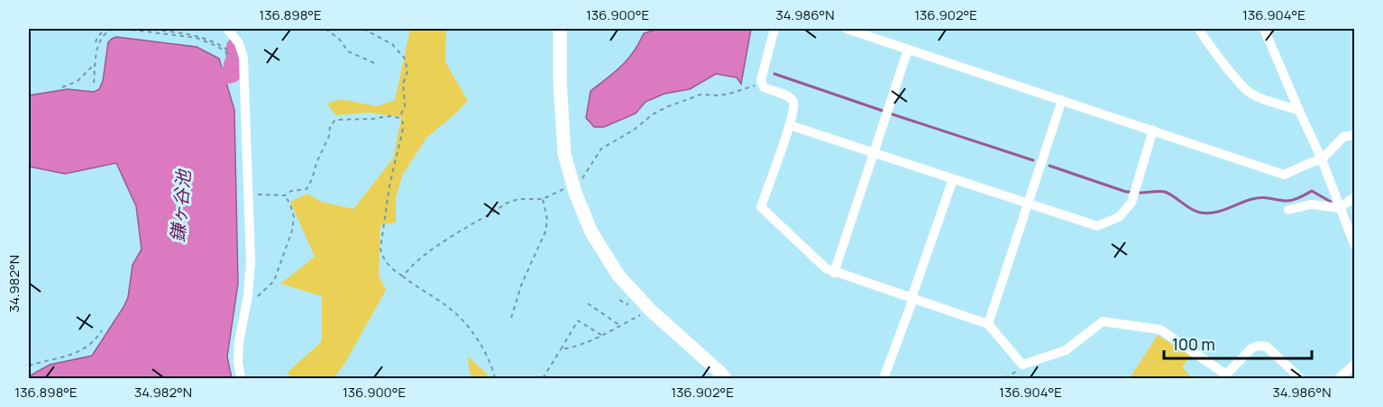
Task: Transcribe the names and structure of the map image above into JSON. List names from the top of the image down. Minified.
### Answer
{"water":["鎌ヶ谷池"],"scale_bar":"100 m","coordinates":["136.898°E","136.900°E","34.986°N","136.902°E","136.904°E","34.982°N"]}
